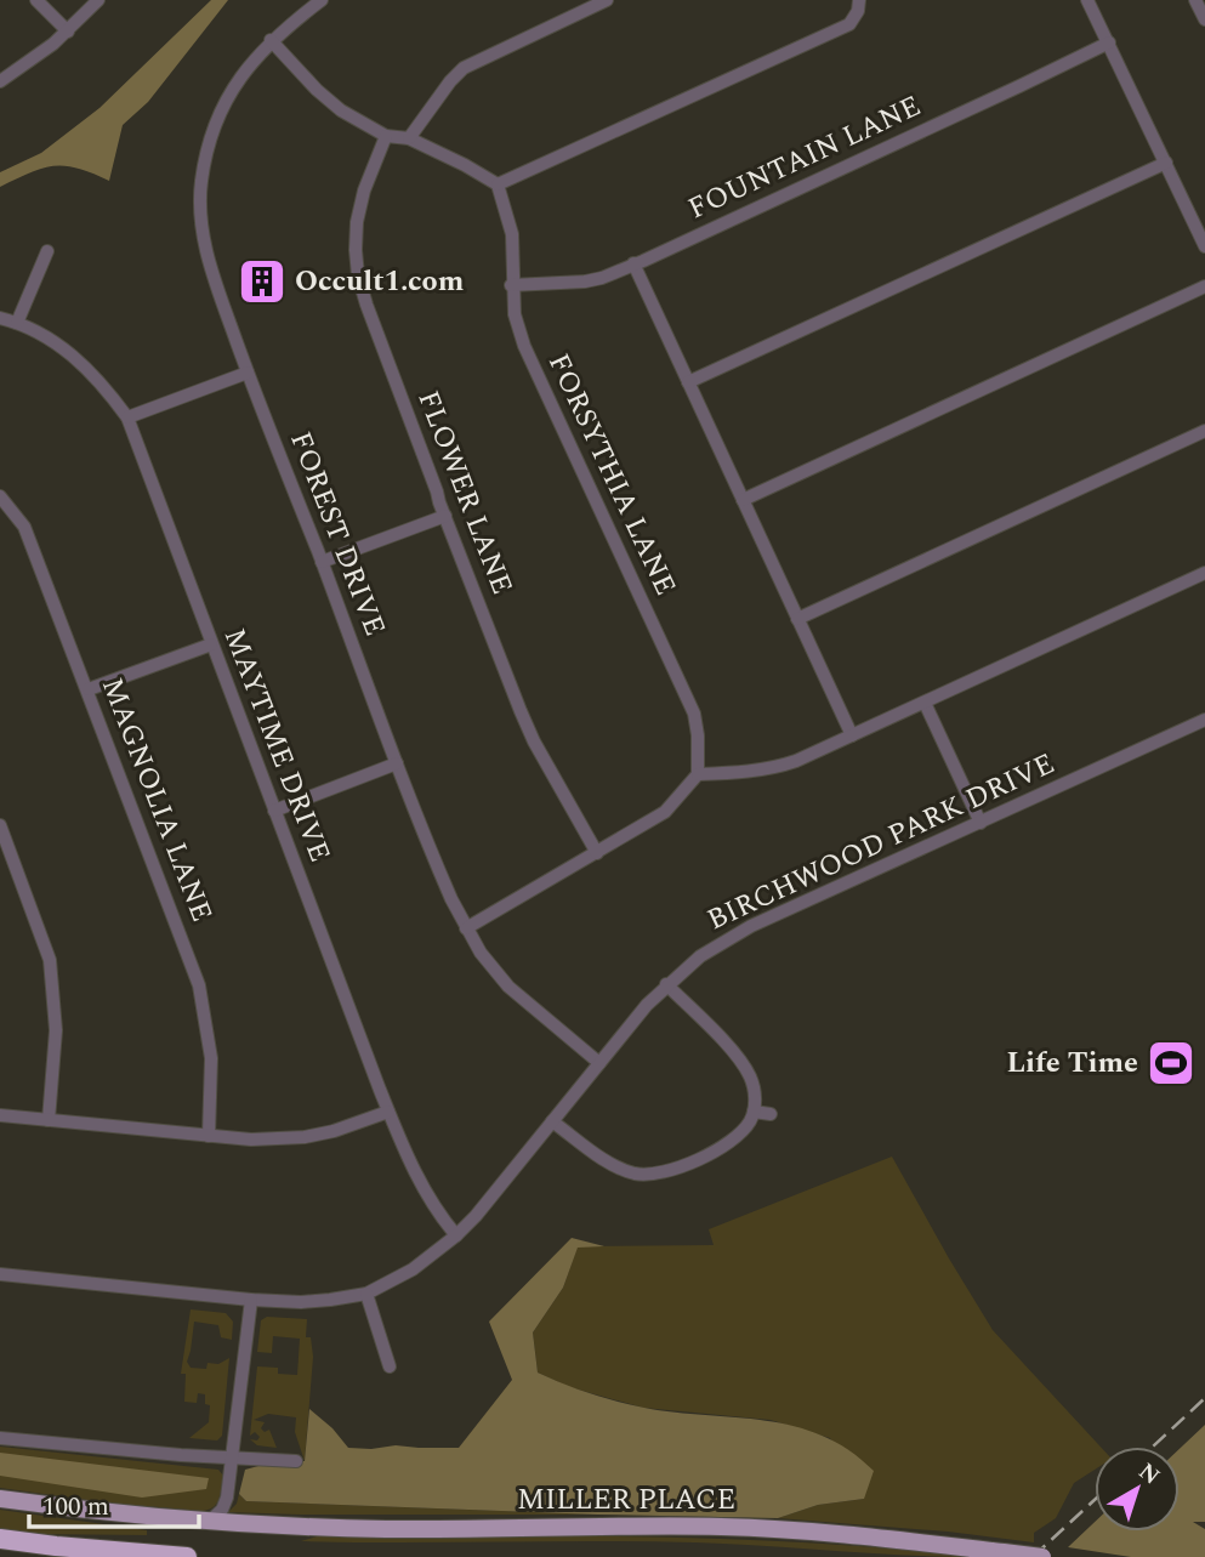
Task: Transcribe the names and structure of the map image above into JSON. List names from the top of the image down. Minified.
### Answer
{"streets":{"main road":["MILLER PLACE"],"street":["FOUNTAIN LANE","FORSYTHIA LANE","FLOWER LANE","FOREST DRIVE","MAYTIME DRIVE","MAGNOLIA LANE","BIRCHWOOD PARK DRIVE"]},"crossings":[["FOUNTAIN LANE","FORSYTHIA LANE"],["FOREST DRIVE","BIRCHWOOD PARK DRIVE"],["MAYTIME DRIVE","BIRCHWOOD PARK DRIVE"]],"places":{"building":["Occult1.com"],"sports":["Life Time"]},"scale_bar":"100 m","north":"top right"}
